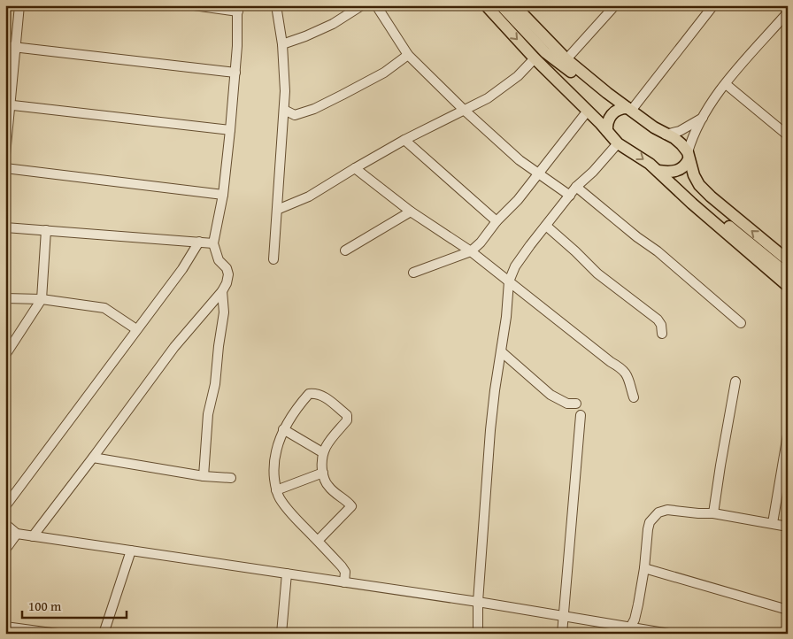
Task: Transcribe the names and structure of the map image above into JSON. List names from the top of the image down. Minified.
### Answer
{"scale_bar":"100 m"}
